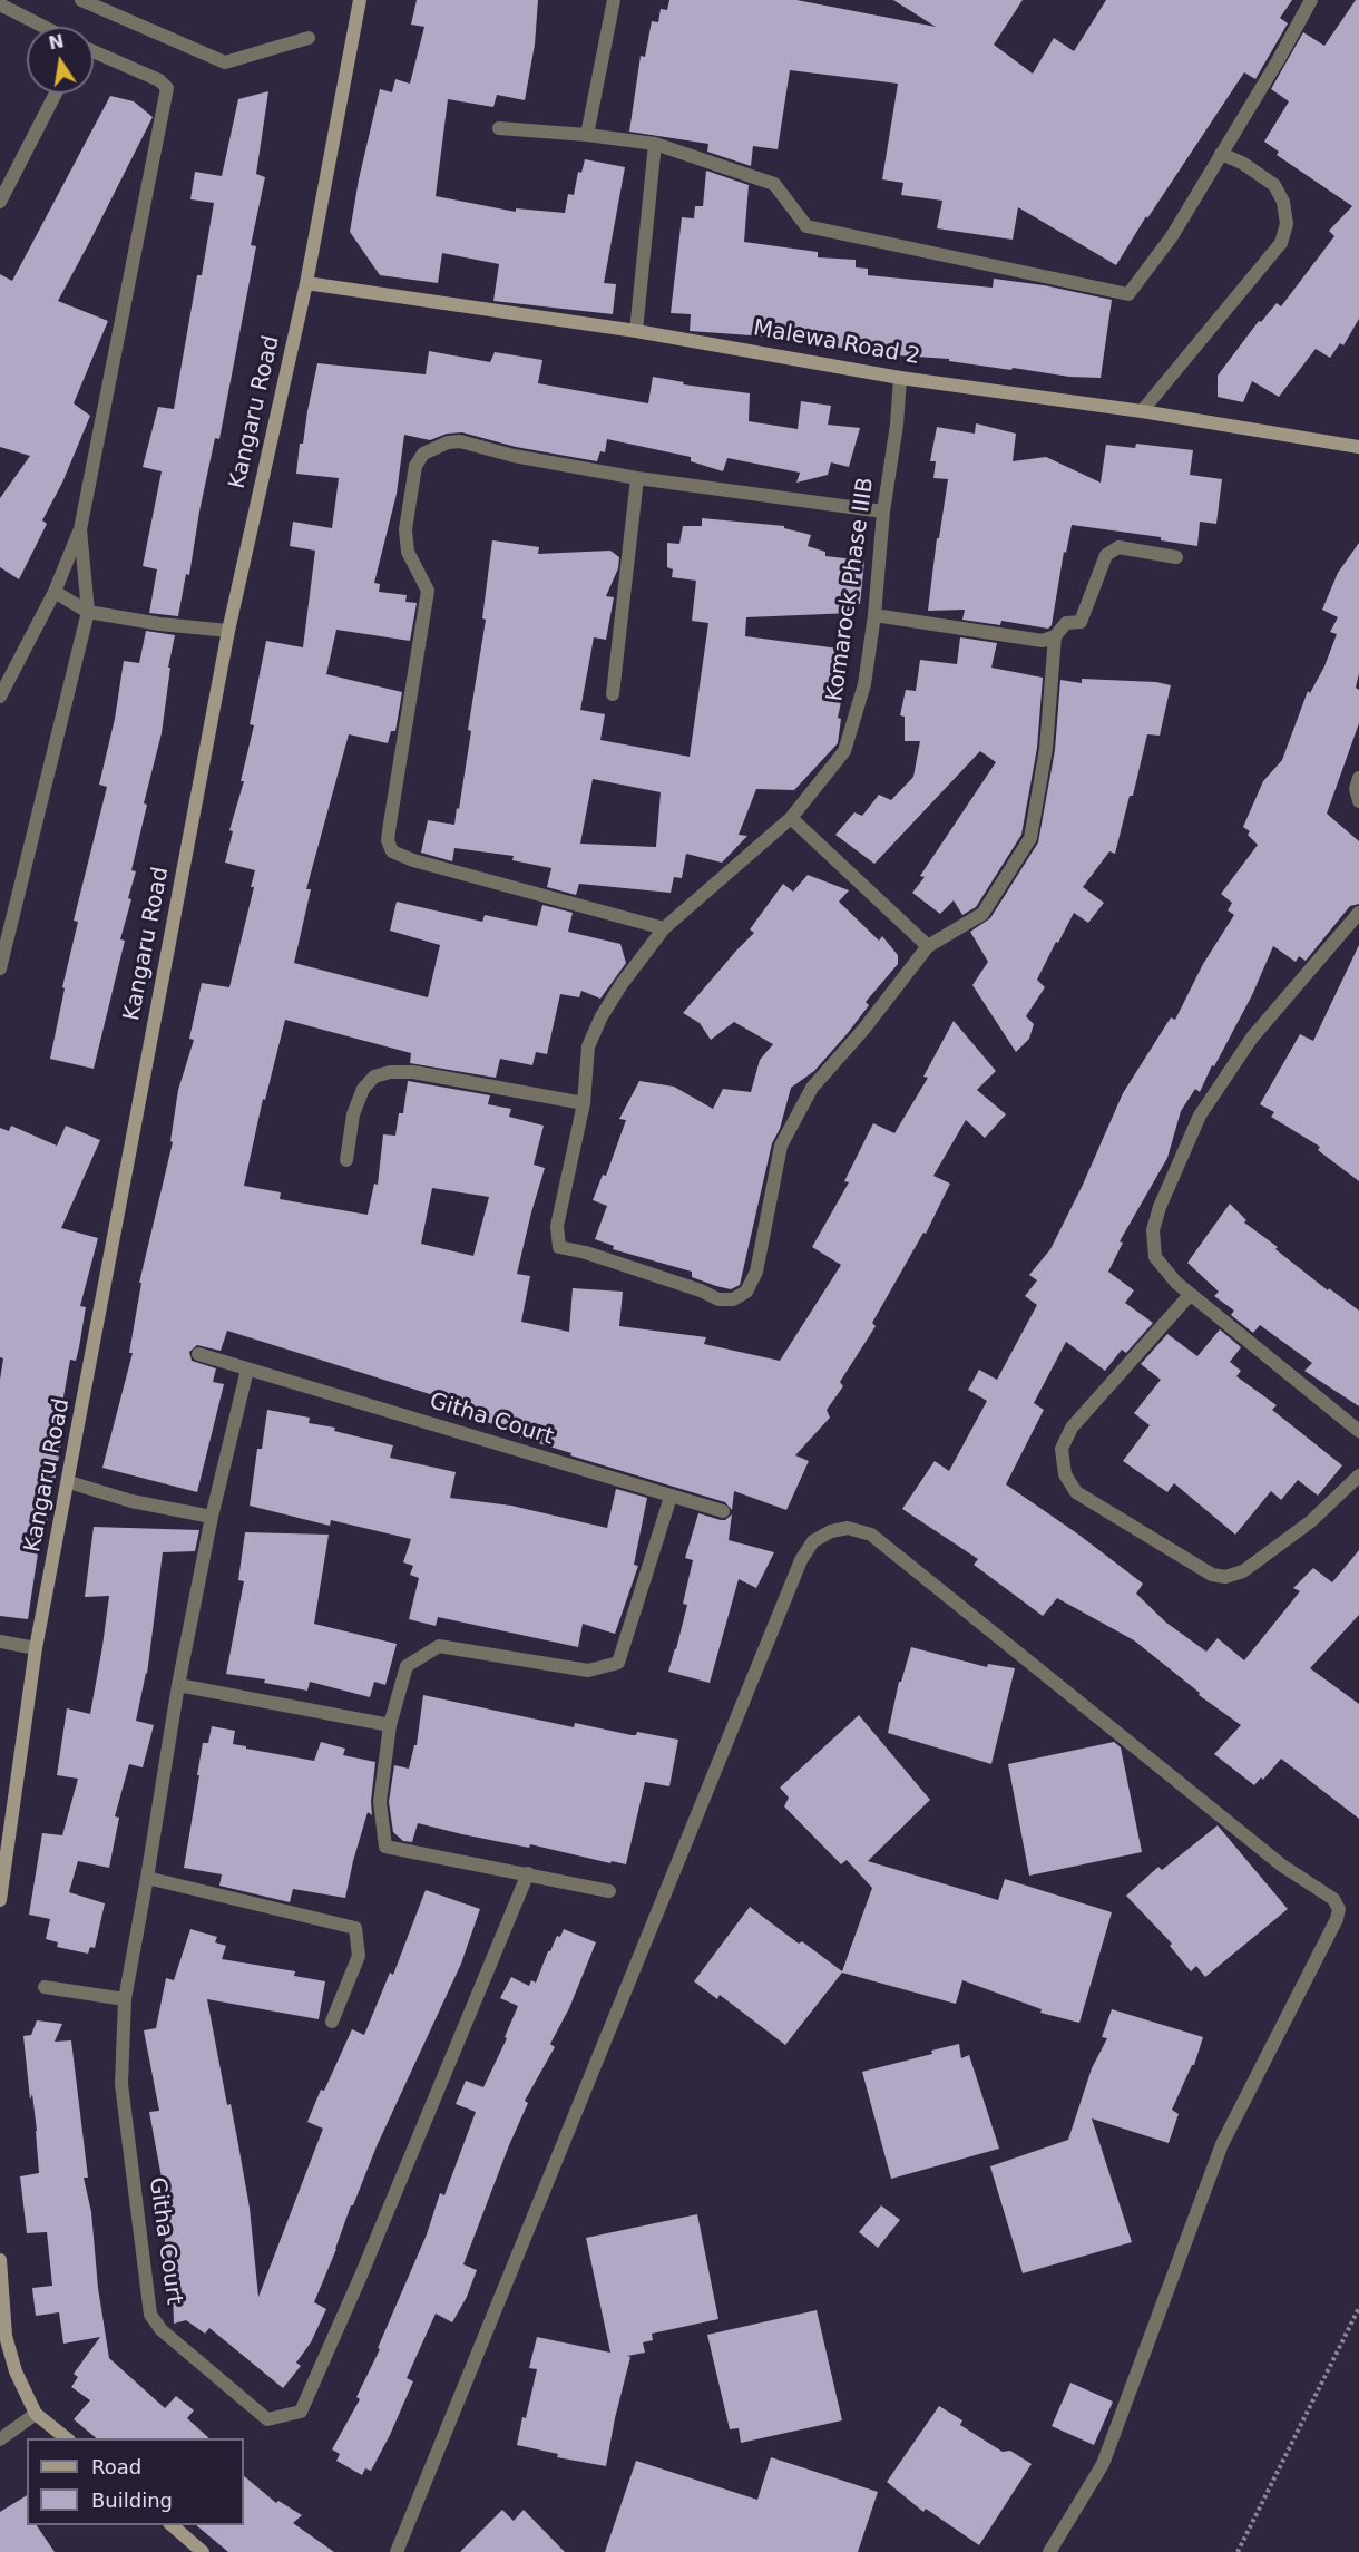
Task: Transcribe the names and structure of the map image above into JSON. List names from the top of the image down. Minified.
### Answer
{"streets":{"street":["Malewa Road 2","Kangaru Road","Komarock Phase IIIB","Githa Court"]},"crossings":[["Malewa Road 2","Kangaru Road"],["Malewa Road 2","Komarock Phase IIIB"]],"legend":["Road","Building"],"north":"top"}
